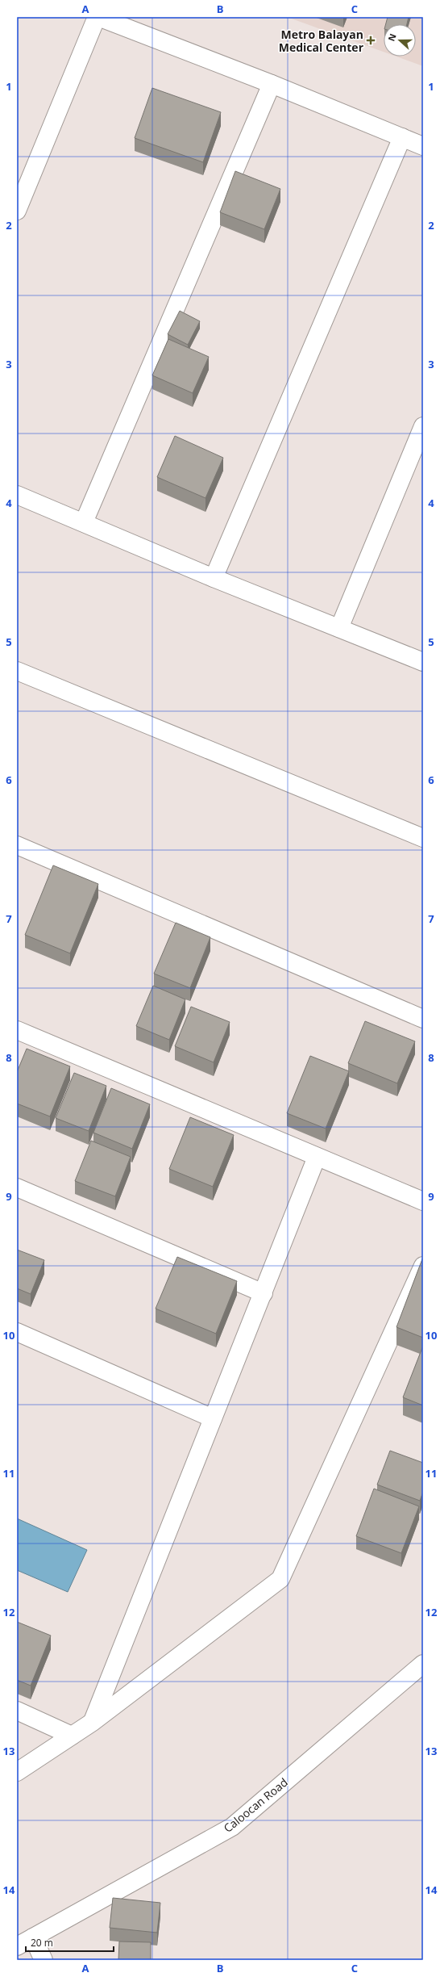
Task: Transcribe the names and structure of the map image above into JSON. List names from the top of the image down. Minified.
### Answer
{"streets":{"street":["Caloocan Road"]},"places":{"health":["Metro Balayan Medical Center"]},"scale_bar":"20 m","north":"left","grid":{"columns":["A","B","C"],"rows":["1","2","3","4","5","6","7","8","9","10","11","12","13","14"]}}
